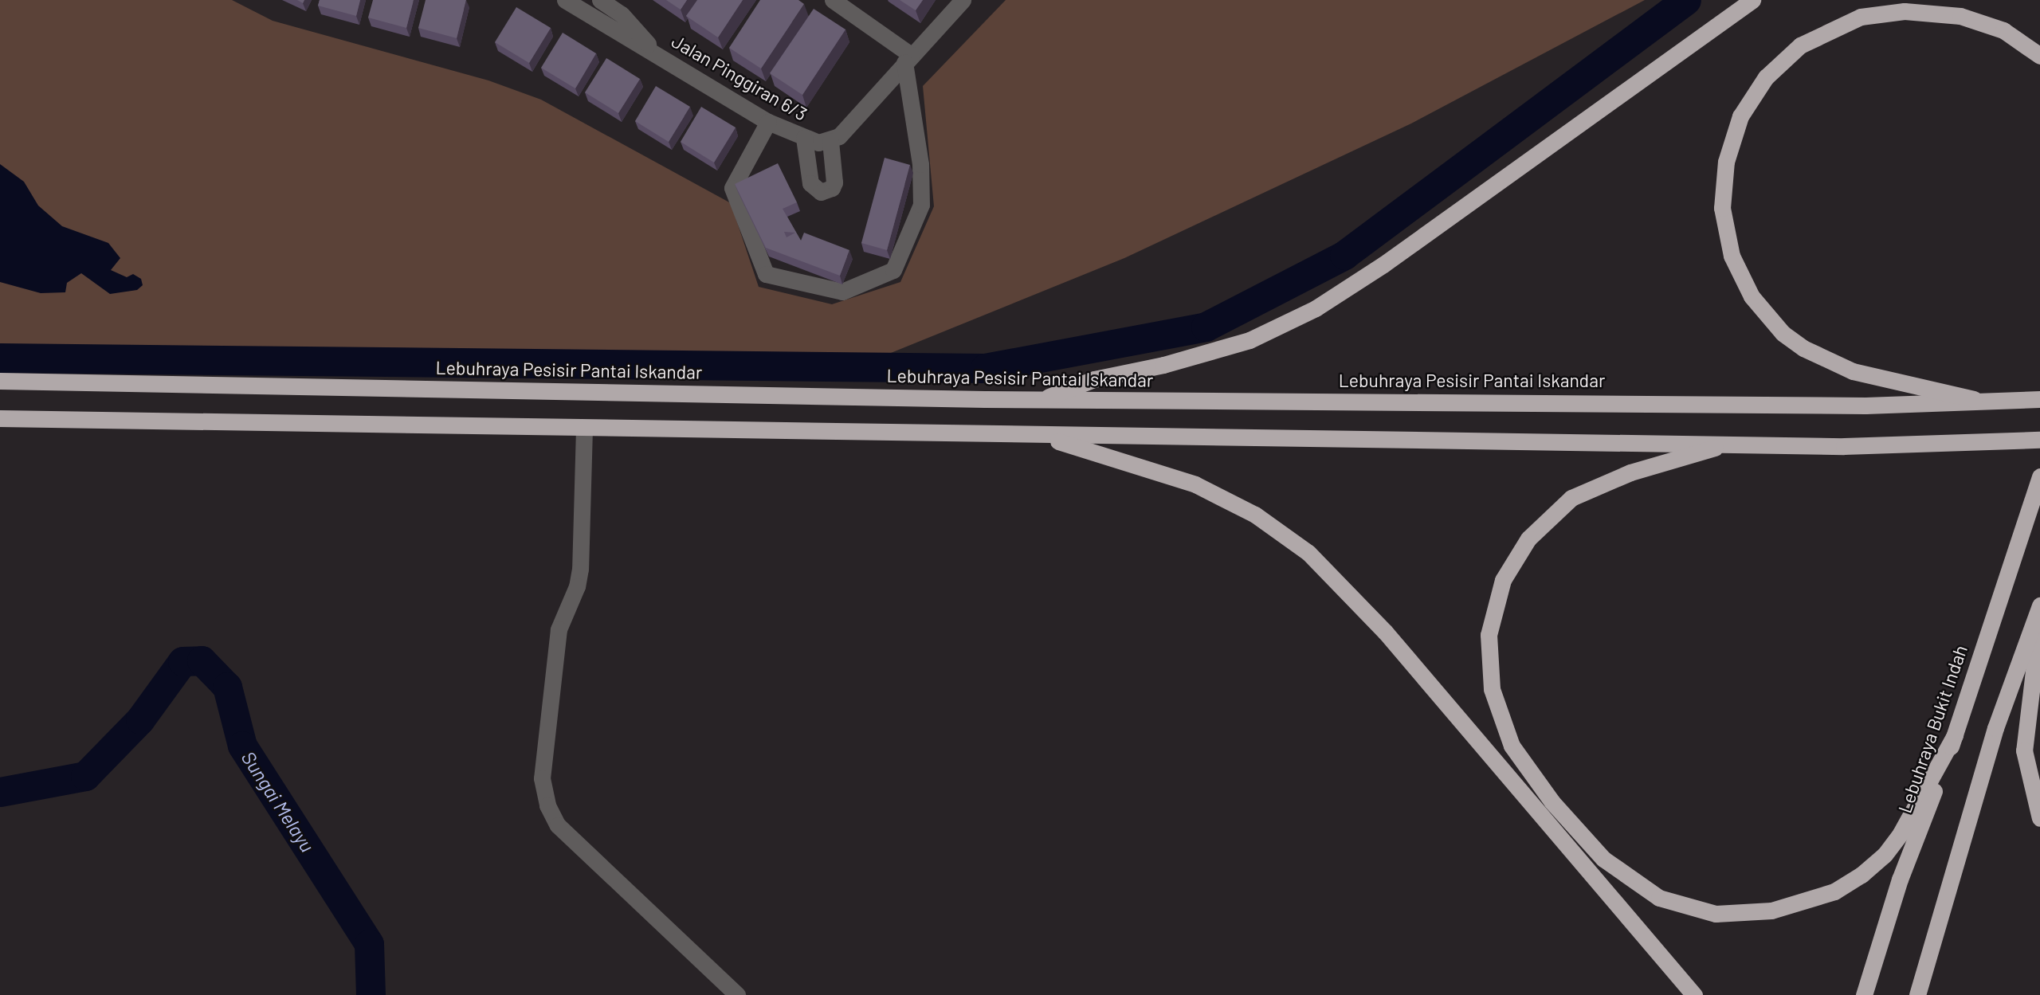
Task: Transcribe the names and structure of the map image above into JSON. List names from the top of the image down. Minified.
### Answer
{"streets":{"highway":["Lebuhraya Pesisir Pantai Iskandar","Lebuhraya Bukit Indah"],"street":["Jalan Pinggiran 6/3"]},"water":["Sungai Melayu"]}
